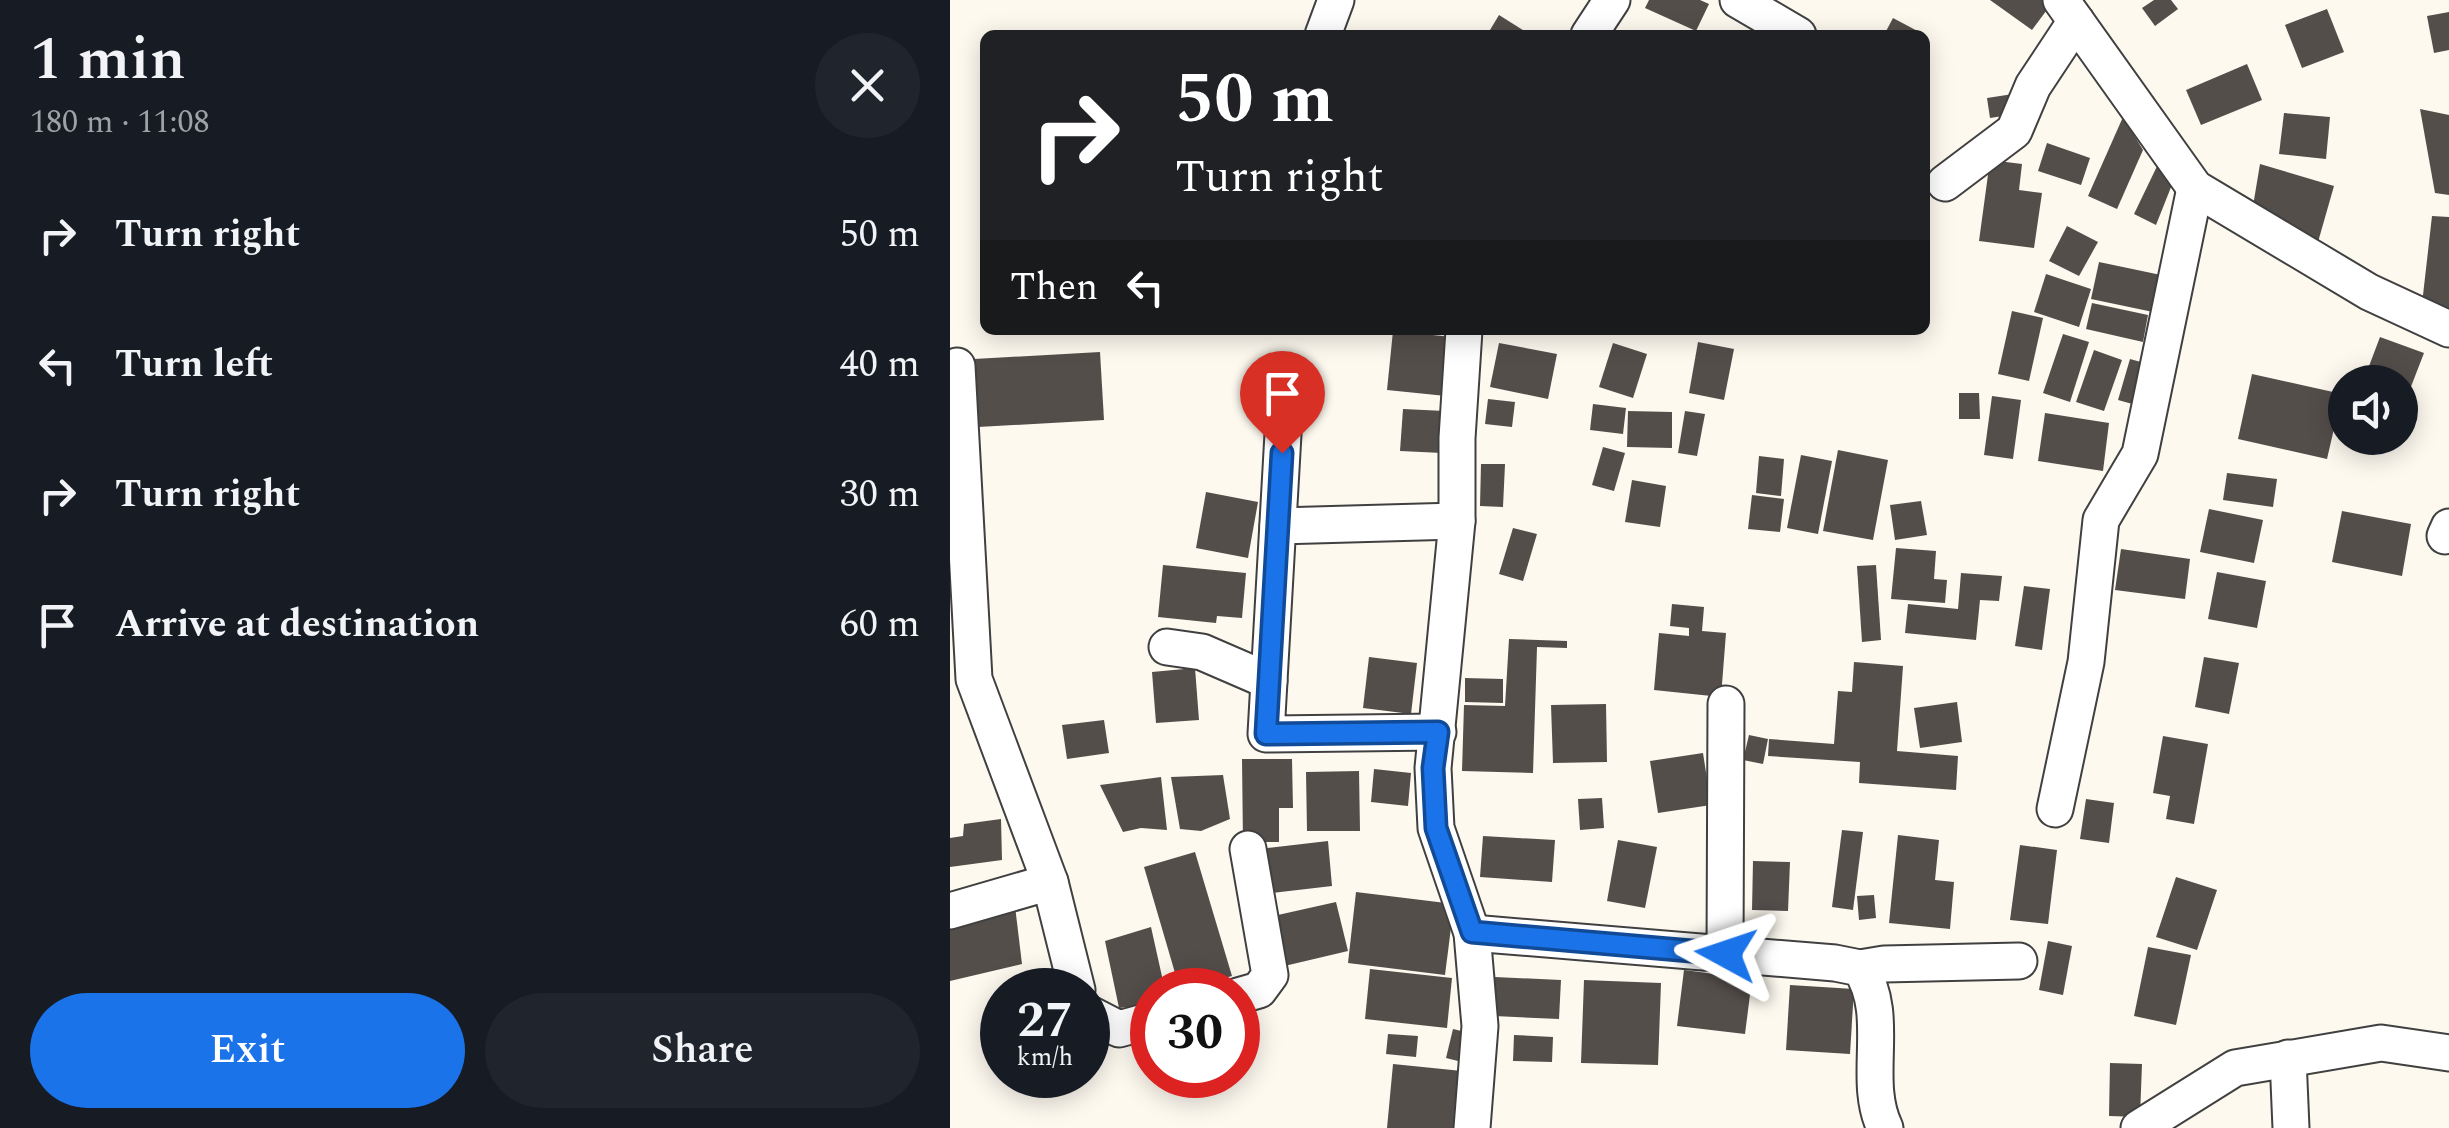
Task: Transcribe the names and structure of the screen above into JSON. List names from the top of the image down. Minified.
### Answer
{"page":{"heading":["1 min","180 m · 11:08"],"turn":["50 m","Turn right"],"list":[{"name":"Turn right","value":"50 m"},{"name":"Turn left","value":"40 m"},{"name":"Turn right","value":"30 m"},{"name":"Arrive at destination","value":"60 m"}],"then":"Then","speed":"27 km/h","limit":"30","buttons":["Exit","Share"]}}
